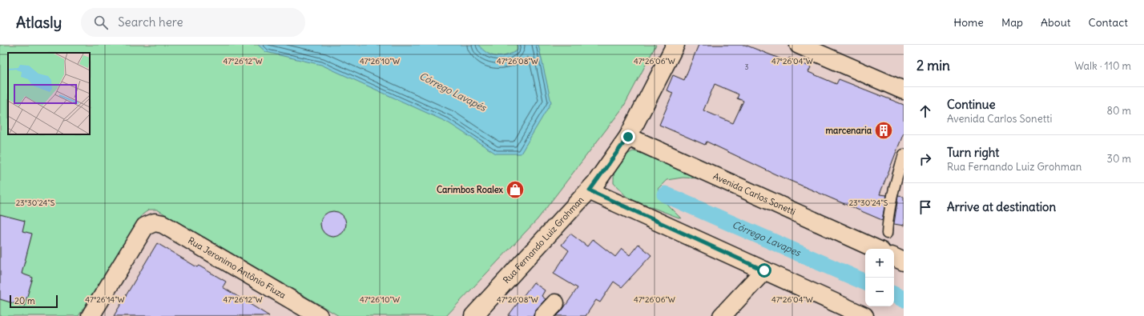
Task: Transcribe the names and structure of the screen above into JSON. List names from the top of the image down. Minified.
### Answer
{"streets":{"street":["Avenida Carlos Sonetti","Rua Fernando Luiz Grohman","Rua Jeronimo Antônio Fiuza"]},"crossings":[["Avenida Carlos Sonetti","Rua Fernando Luiz Grohman"]],"water":["Córrego Lavapés","Córrego Lavapes"],"places":{"building":["marcenaria"],"shop":["Carimbos Roalex"]},"house_numbers":["3"],"scale_bar":"20 m","page":{"header":"Atlasly","search":"Search here","nav":["Home","Map","About","Contact"],"heading":["2 min","Walk · 110 m"],"list":[["Continue","Avenida Carlos Sonetti","80 m"],["Turn right","Rua Fernando Luiz Grohman","30 m"],"Arrive at destination"],"map_buttons":["+","−"],"scale":"20 m"},"coordinates":["47°26'12\"W","47°26'10\"W","47°26'08\"W","47°26'06\"W","47°26'04\"W","23°30'24\"S","47°26'14\"W"]}
